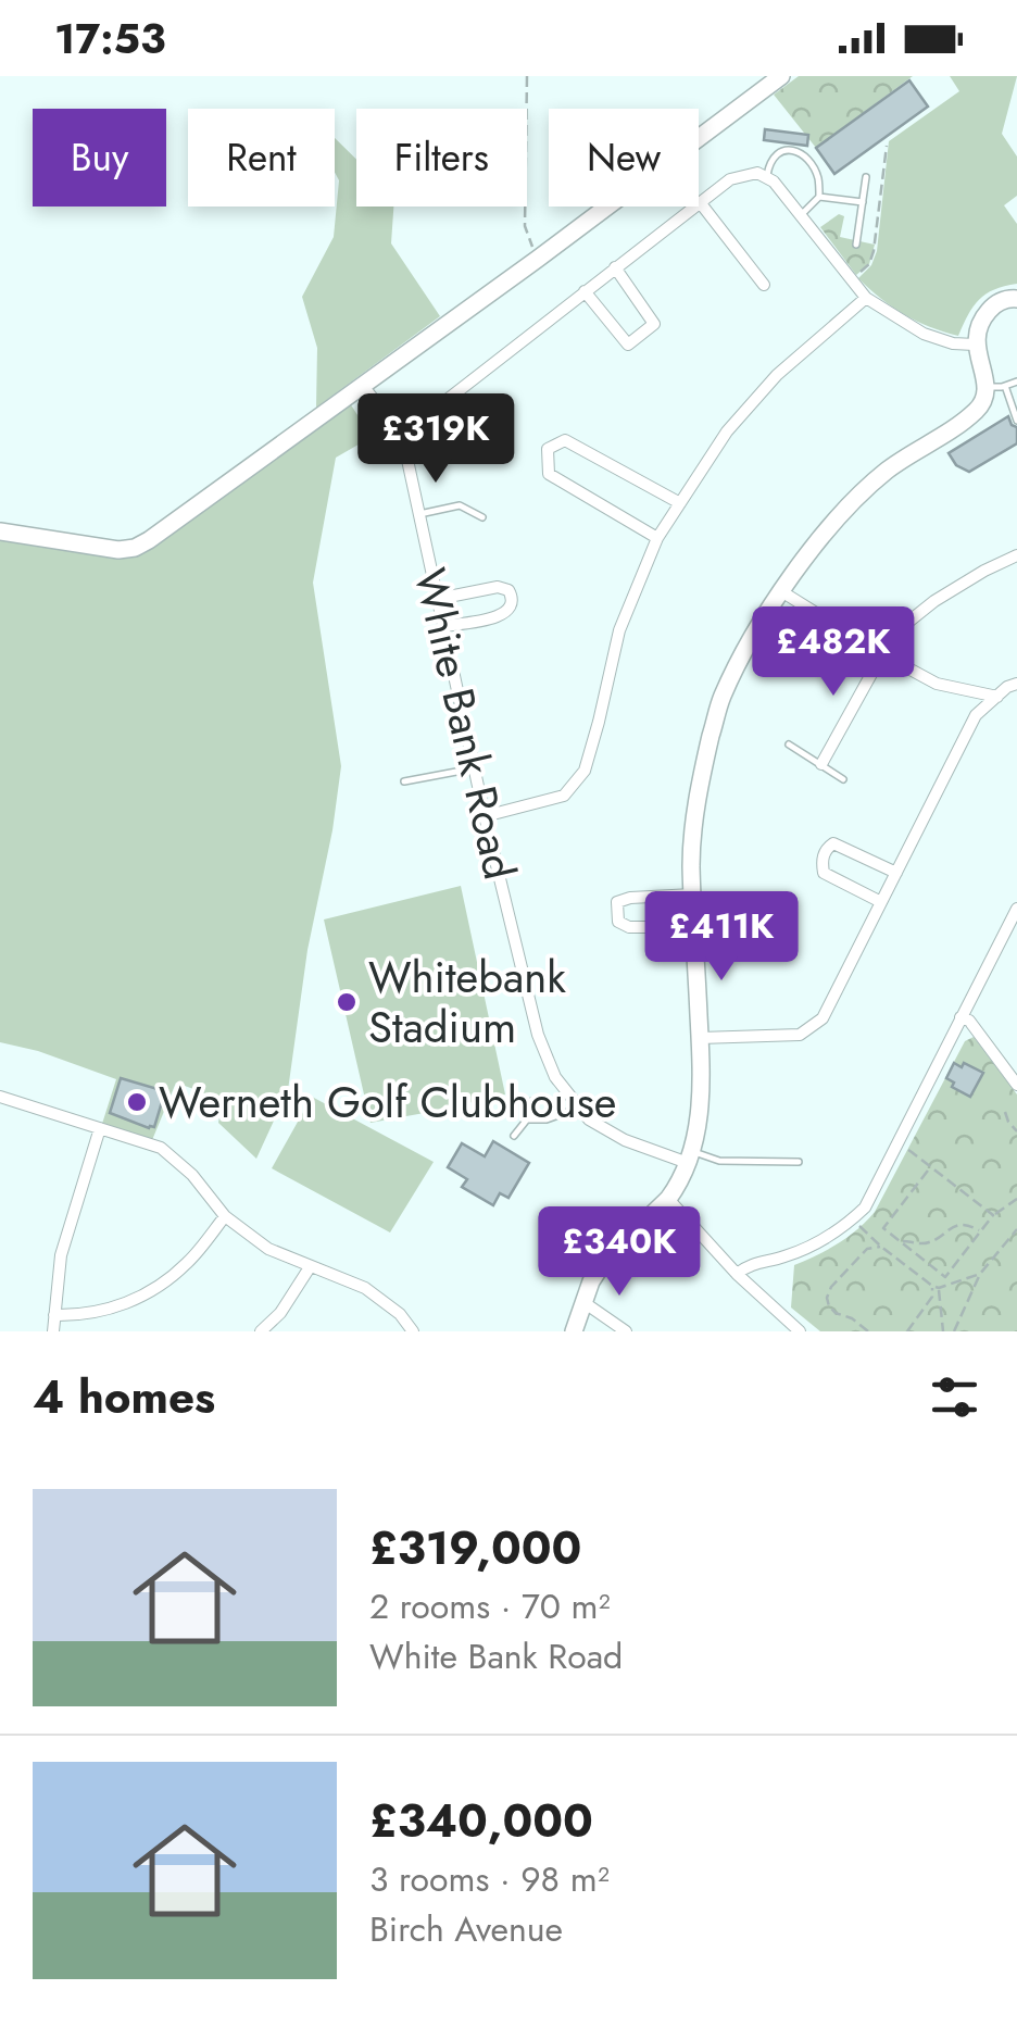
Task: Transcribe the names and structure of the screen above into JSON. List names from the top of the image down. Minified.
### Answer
{"streets":{"street":["White Bank Road"]},"places":["Whitebank Stadium","Werneth Golf Clubhouse"],"page":{"status":"17:53","chip":["Buy","Rent","Filters","New"],"price":["£319K","£482K","£411K","£340K"],"heading":"4 homes","list":[{"name":"£319,000","note":"2 rooms · 70 m² · White Bank Road"},{"name":"£340,000","note":"3 rooms · 98 m² · Birch Avenue"}]}}
